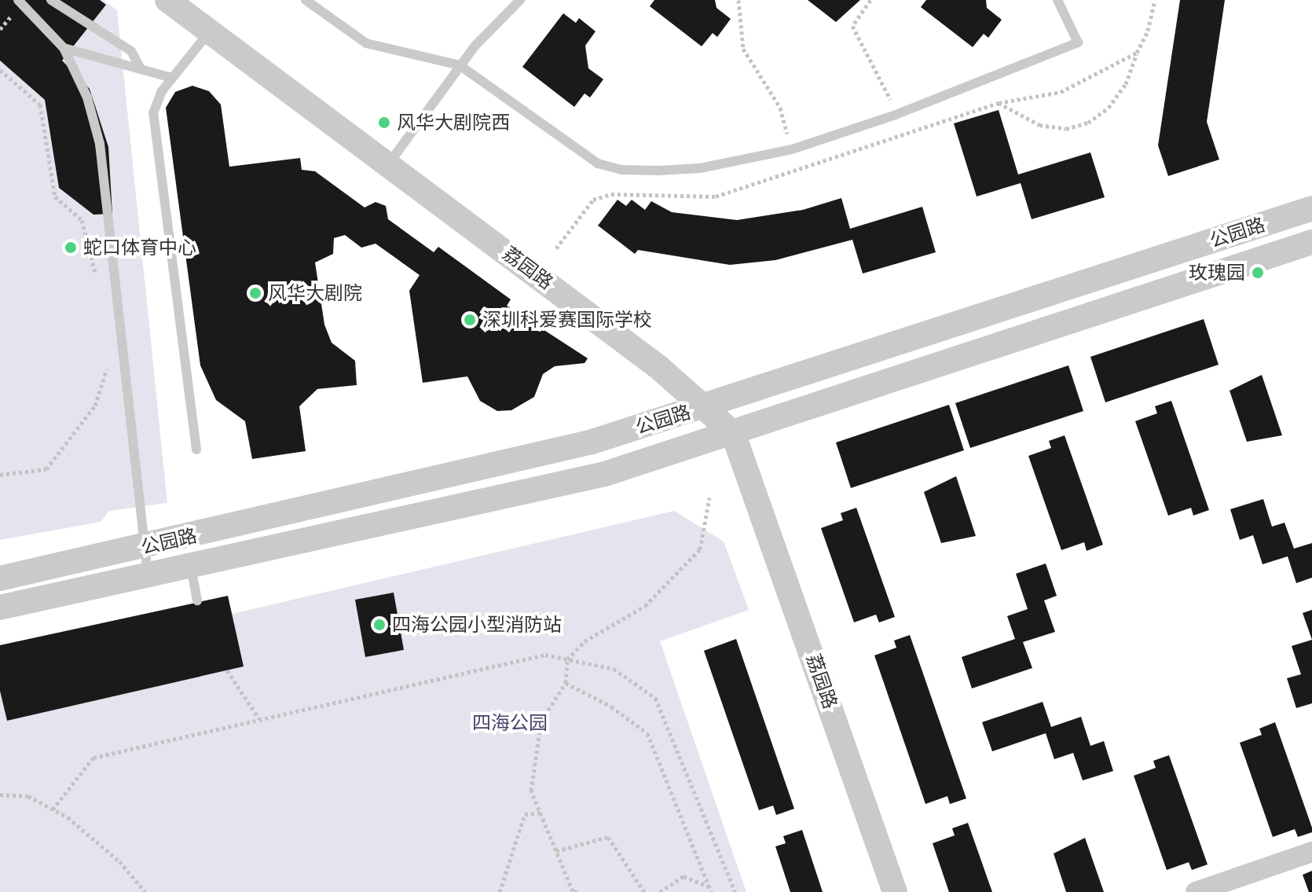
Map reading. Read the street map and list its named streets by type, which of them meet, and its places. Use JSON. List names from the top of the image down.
{
  "streets": {
    "street": ["公园路", "荔园路"]
  },
  "crossings": [
    ["公园路", "荔园路"]
  ],
  "parks": ["四海公园"],
  "places": [
    "风华大剧院西",
    "蛇口体育中心",
    "玫瑰园",
    "风华大剧院",
    "深圳科爱赛国际学校",
    "四海公园小型消防站"
  ]
}
